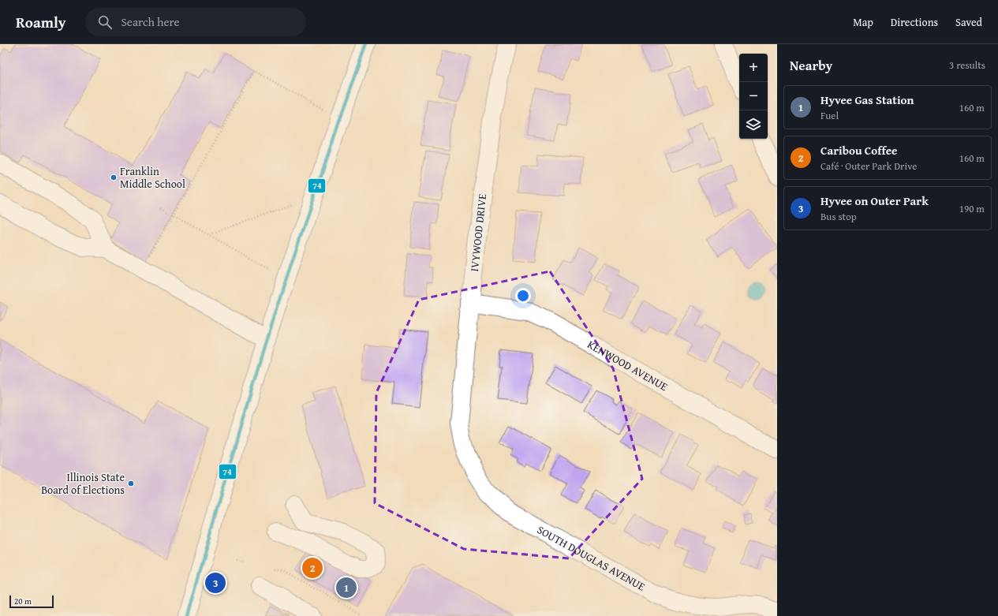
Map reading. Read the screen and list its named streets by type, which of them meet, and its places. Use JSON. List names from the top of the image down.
{
  "streets": {
    "street": ["IVYWOOD DRIVE", "KENWOOD AVENUE", "SOUTH DOUGLAS AVENUE"]
  },
  "crossings": [
    ["IVYWOOD DRIVE", "KENWOOD AVENUE"],
    ["IVYWOOD DRIVE", "SOUTH DOUGLAS AVENUE"]
  ],
  "places": ["Franklin Middle School", "Illinois State Board of Elections"],
  "lines": ["transit line 74"],
  "scale_bar": "20 m",
  "page": {
    "header": "Roamly",
    "search": "Search here",
    "nav": ["Map", "Directions", "Saved"],
    "heading": ["Nearby", "3 results"],
    "map_buttons": ["+", "−"],
    "list": [
      {
        "mark": "1",
        "name": "Hyvee Gas Station",
        "note": "Fuel",
        "value": "160 m"
      },
      {
        "mark": "2",
        "name": "Caribou Coffee",
        "note": "Café · Outer Park Drive",
        "value": "160 m"
      },
      {
        "mark": "3",
        "name": "Hyvee on Outer Park",
        "note": "Bus stop",
        "value": "190 m"
      }
    ],
    "pins": ["2", "3", "1"],
    "scale": "20 m"
  }
}
